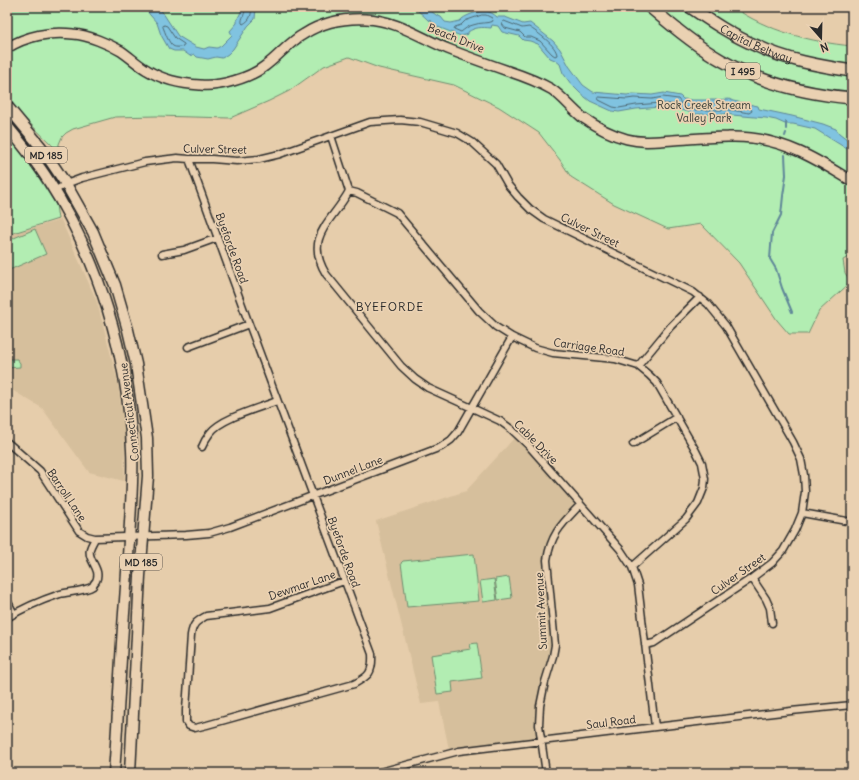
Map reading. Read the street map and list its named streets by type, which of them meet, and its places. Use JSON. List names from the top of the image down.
{
  "streets": {
    "highway": ["Capital Beltway", "I 495"],
    "main road": ["MD 185", "Connecticut Avenue"],
    "street": [
      "Beach Drive",
      "Culver Street",
      "Byeforde Road",
      "Carriage Road",
      "Cable Drive",
      "Dunnel Lane",
      "Barroll Lane",
      "Dewmar Lane",
      "Summit Avenue",
      "Saul Road"
    ]
  },
  "crossings": [
    ["Culver Street", "Byeforde Road"],
    ["Culver Street", "Connecticut Avenue"],
    ["Culver Street", "Cable Drive"],
    ["Byeforde Road", "Dunnel Lane"],
    ["Byeforde Road", "Dewmar Lane"],
    ["Carriage Road", "Cable Drive"],
    ["Carriage Road", "Dunnel Lane"],
    ["Connecticut Avenue", "Dunnel Lane"],
    ["Connecticut Avenue", "Barroll Lane"],
    ["Cable Drive", "Dunnel Lane"],
    ["Cable Drive", "Summit Avenue"],
    ["Cable Drive", "Saul Road"],
    ["Dunnel Lane", "Barroll Lane"],
    ["Summit Avenue", "Saul Road"]
  ],
  "districts": ["BYEFORDE"],
  "parks": ["Rock Creek Stream Valley Park"],
  "north": "bottom"
}
